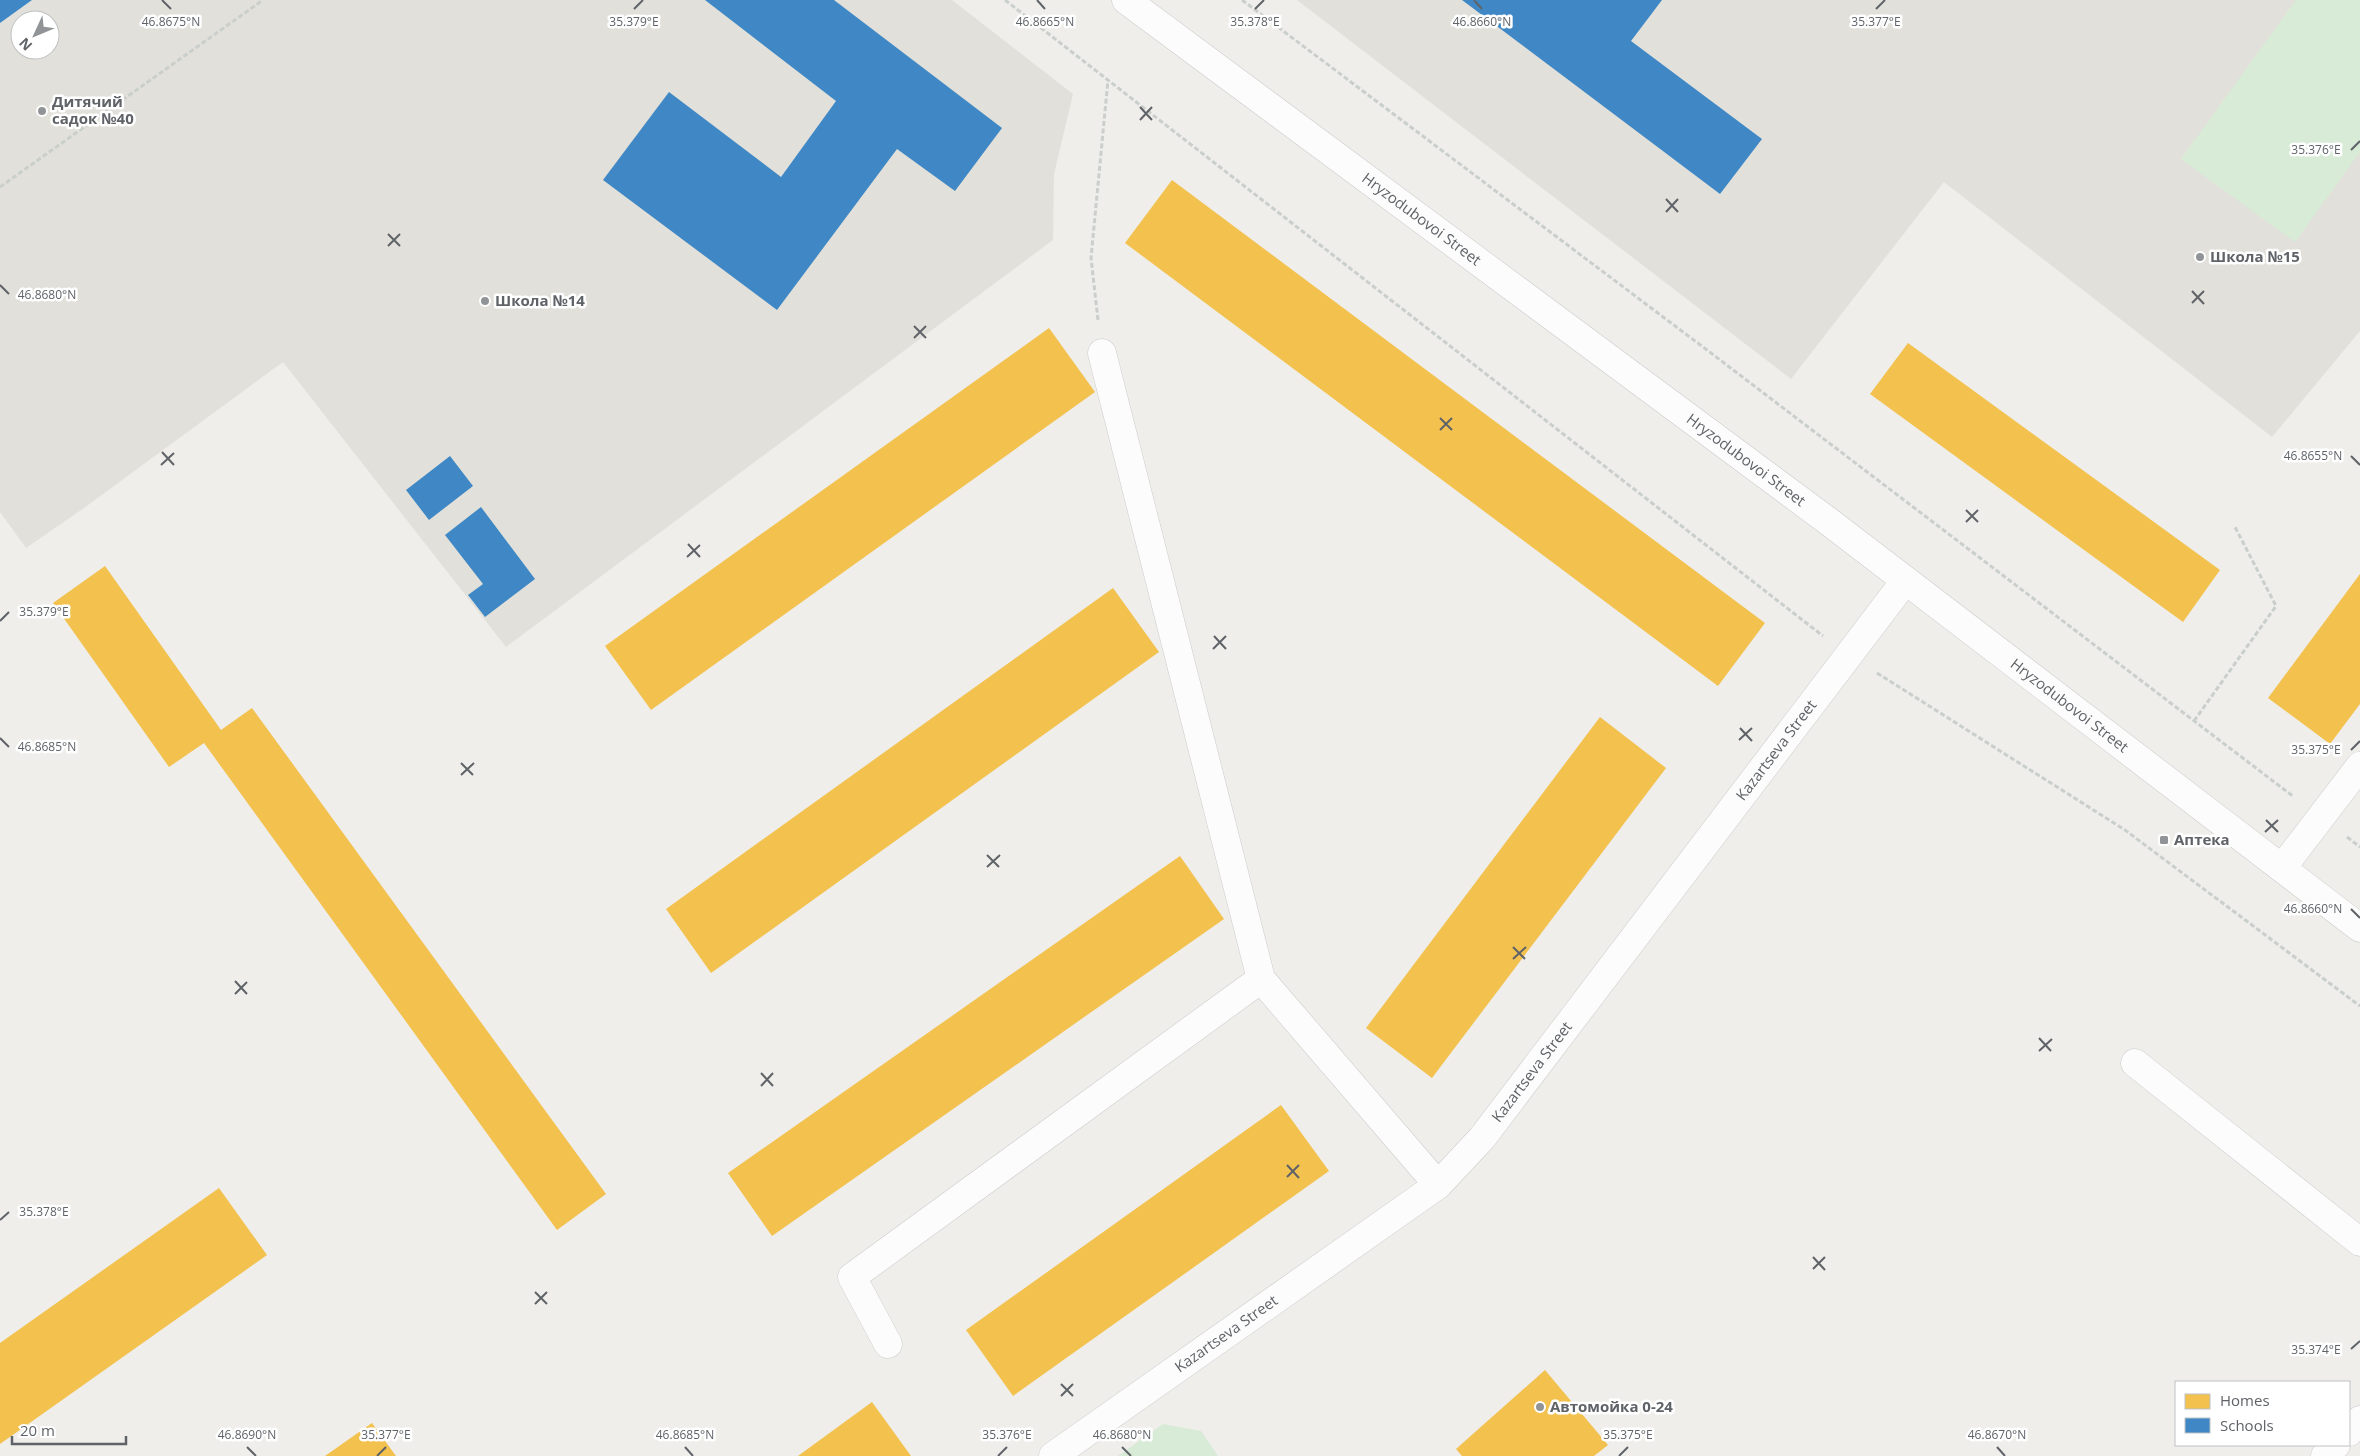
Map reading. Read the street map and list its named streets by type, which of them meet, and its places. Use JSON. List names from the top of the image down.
{
  "streets": {
    "street": ["Hryzodubovoi Street", "Kazartseva Street"]
  },
  "crossings": [
    ["Hryzodubovoi Street", "Kazartseva Street"]
  ],
  "places": {
    "other": [
      "Дитячий садок №40",
      "Школа №15",
      "Школа №14",
      "Автомойка 0-24"
    ],
    "transit": ["Аптека"]
  },
  "legend": ["Homes", "Schools"],
  "scale_bar": "20 m",
  "north": "bottom left",
  "coordinates": [
    "35.379°E",
    "35.378°E",
    "35.377°E",
    "46.8675°N",
    "46.8665°N",
    "46.8660°N",
    "35.376°E",
    "46.8680°N",
    "46.8655°N",
    "46.8685°N",
    "35.375°E",
    "35.374°E",
    "46.8690°N",
    "46.8670°N"
  ]
}
